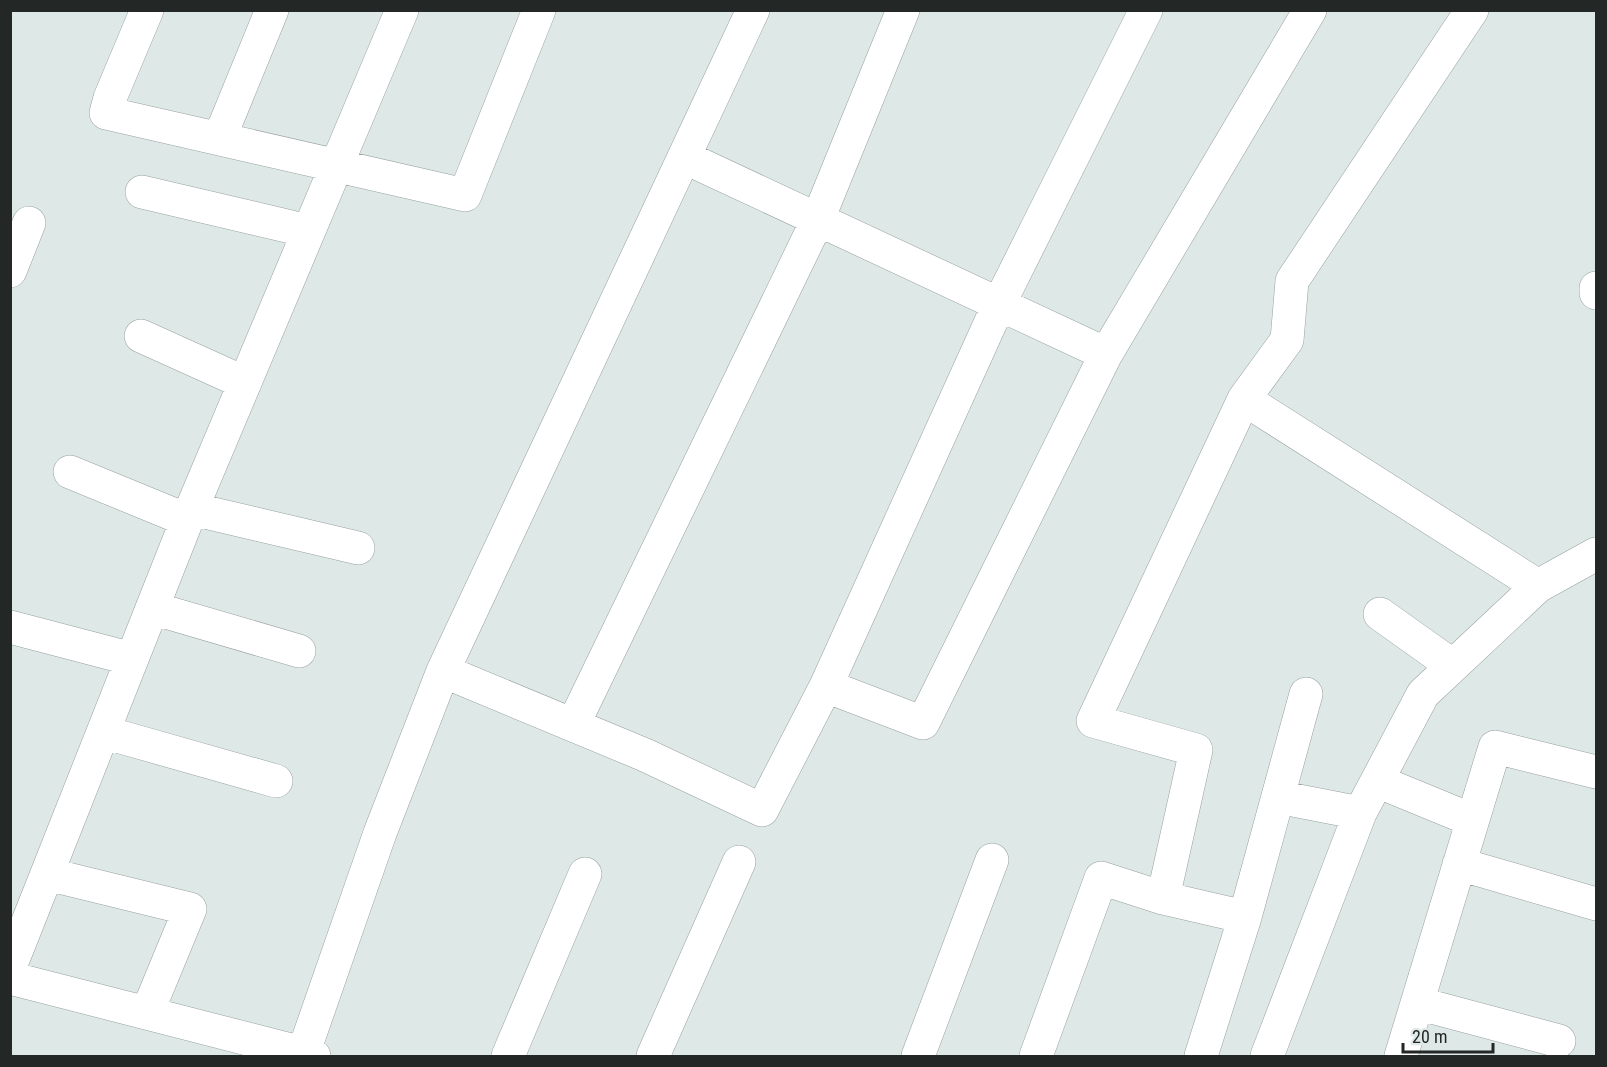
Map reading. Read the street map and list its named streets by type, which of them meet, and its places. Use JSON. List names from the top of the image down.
{
  "scale_bar": "20 m"
}
